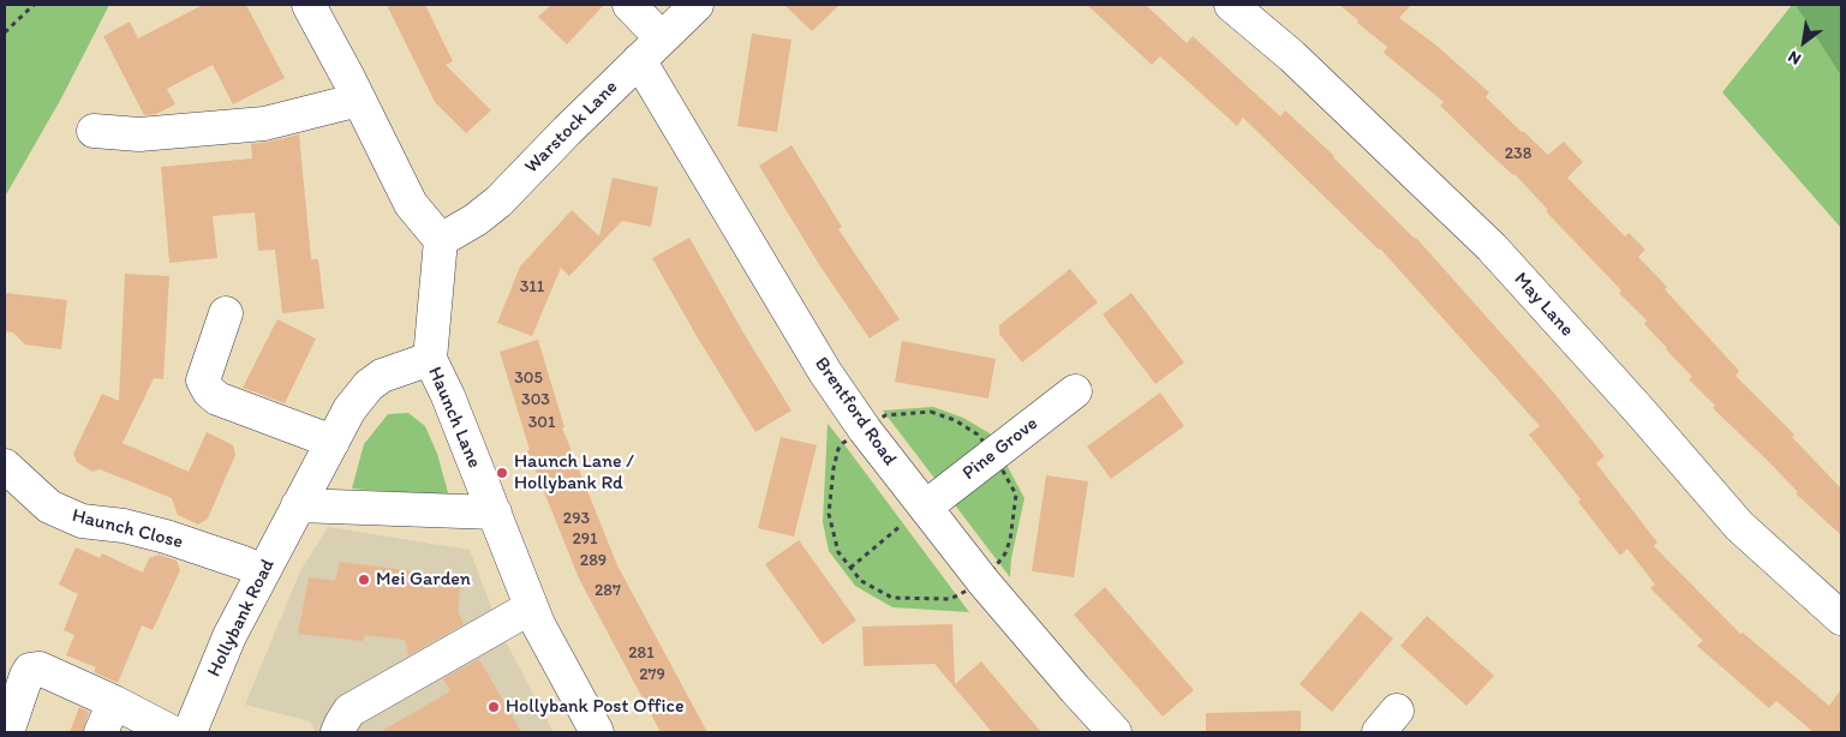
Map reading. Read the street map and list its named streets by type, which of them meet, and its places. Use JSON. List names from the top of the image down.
{
  "streets": {
    "street": [
      "Warstock Lane",
      "May Lane",
      "Brentford Road",
      "Haunch Lane",
      "Pine Grove",
      "Haunch Close",
      "Hollybank Road"
    ]
  },
  "crossings": [
    ["Warstock Lane", "Brentford Road"],
    ["Warstock Lane", "Haunch Lane"],
    ["Brentford Road", "Pine Grove"],
    ["Haunch Lane", "Hollybank Road"],
    ["Haunch Close", "Hollybank Road"]
  ],
  "places": ["Haunch Lane / Hollybank Rd", "Mei Garden", "Hollybank Post Office"],
  "house_numbers": [
    "238",
    "311",
    "305",
    "303",
    "301",
    "293",
    "291",
    "289",
    "287",
    "281",
    "279"
  ],
  "north": "bottom left"
}
